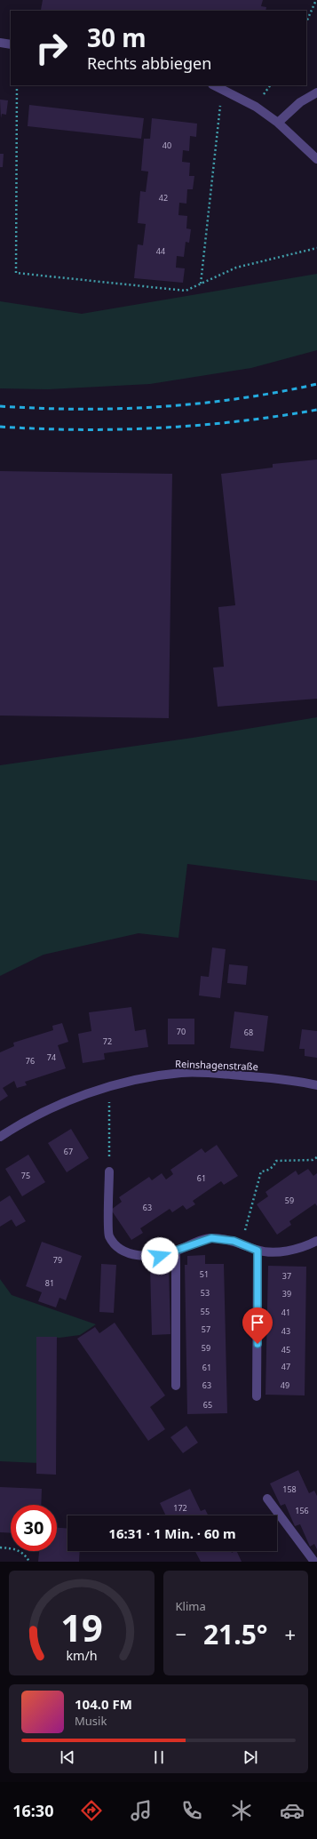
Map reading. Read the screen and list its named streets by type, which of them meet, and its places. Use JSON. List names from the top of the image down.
{
  "streets": {
    "street": ["Reinshagenstraße"]
  },
  "house_numbers": [
    "40",
    "42",
    "44",
    "70",
    "68",
    "72",
    "74",
    "76",
    "67",
    "75",
    "61",
    "59",
    "63",
    "79",
    "51",
    "37",
    "81",
    "53",
    "39",
    "55",
    "41",
    "57",
    "43",
    "59",
    "45",
    "47",
    "61",
    "63",
    "49",
    "65",
    "158",
    "172",
    "156"
  ],
  "page": {
    "turn": ["30 m", "Rechts abbiegen"],
    "limit": "30",
    "trip": "16:31 · 1 Min. · 60 m",
    "tile": "Klima",
    "heat": ["−", "21.5°", "+"],
    "song": ["104.0 FM", "Musik"],
    "tabs": "16:30",
    "gauge": ["19", "km/h"]
  }
}
